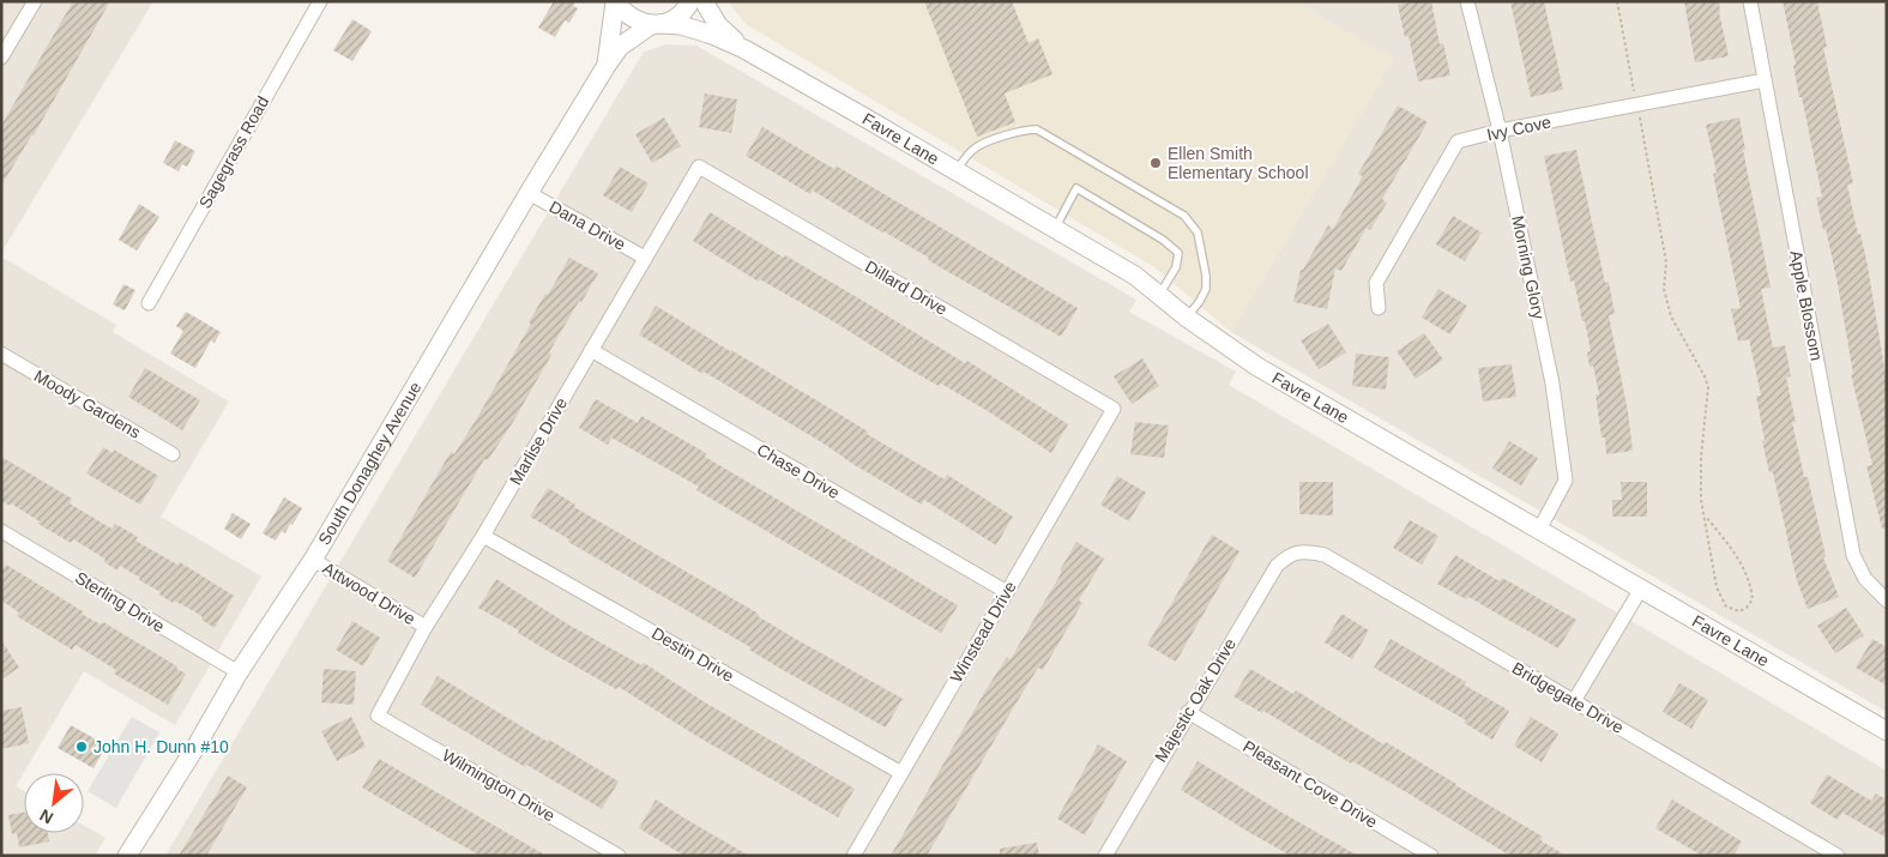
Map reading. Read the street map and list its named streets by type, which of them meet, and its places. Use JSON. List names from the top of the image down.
{
  "streets": {
    "street": [
      "Ivy Cove",
      "Favre Lane",
      "Sagegrass Road",
      "Dana Drive",
      "Morning Glory",
      "Dillard Drive",
      "Apple Blossom",
      "Moody Gardens",
      "Marlise Drive",
      "South Donaghey Avenue",
      "Chase Drive",
      "Attwood Drive",
      "Sterling Drive",
      "Winstead Drive",
      "Destin Drive",
      "Bridgegate Drive",
      "Majestic Oak Drive",
      "Pleasant Cove Drive",
      "Wilmington Drive"
    ]
  },
  "crossings": [
    ["Ivy Cove", "Morning Glory"],
    ["Ivy Cove", "Apple Blossom"],
    ["Favre Lane", "Morning Glory"],
    ["Favre Lane", "South Donaghey Avenue"],
    ["Dana Drive", "Marlise Drive"],
    ["Dana Drive", "South Donaghey Avenue"],
    ["Dillard Drive", "Marlise Drive"],
    ["Dillard Drive", "Winstead Drive"],
    ["Marlise Drive", "Chase Drive"],
    ["Marlise Drive", "Attwood Drive"],
    ["Marlise Drive", "Destin Drive"],
    ["Marlise Drive", "Wilmington Drive"],
    ["South Donaghey Avenue", "Attwood Drive"],
    ["South Donaghey Avenue", "Sterling Drive"],
    ["Chase Drive", "Winstead Drive"],
    ["Winstead Drive", "Destin Drive"],
    ["Bridgegate Drive", "Majestic Oak Drive"],
    ["Majestic Oak Drive", "Pleasant Cove Drive"]
  ],
  "places": ["Ellen Smith Elementary School", "John H. Dunn #10"],
  "north": "bottom left"
}
